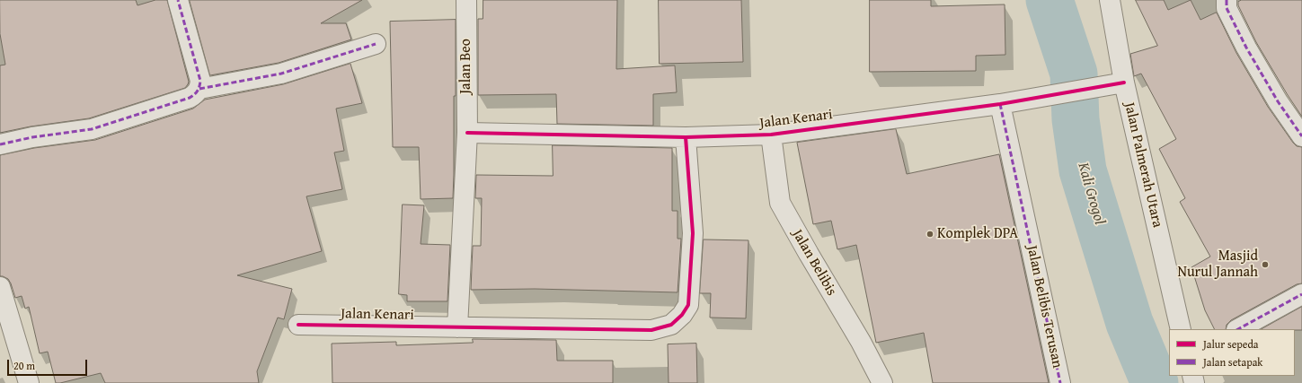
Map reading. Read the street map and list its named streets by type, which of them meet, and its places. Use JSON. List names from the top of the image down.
{
  "streets": {
    "street": [
      "Jalan Beo",
      "Jalan Kenari",
      "Jalan Palmerah Utara",
      "Jalan Belibis",
      "Jalan Belibis Terusan"
    ]
  },
  "crossings": [
    ["Jalan Beo", "Jalan Kenari"],
    ["Jalan Kenari", "Jalan Palmerah Utara"],
    ["Jalan Kenari", "Jalan Belibis"],
    ["Jalan Kenari", "Jalan Belibis Terusan"]
  ],
  "water": ["Kali Grogol"],
  "places": ["Komplek DPA", "Masjid Nurul Jannah"],
  "legend": ["Jalur sepeda", "Jalan setapak"],
  "scale_bar": "20 m"
}
